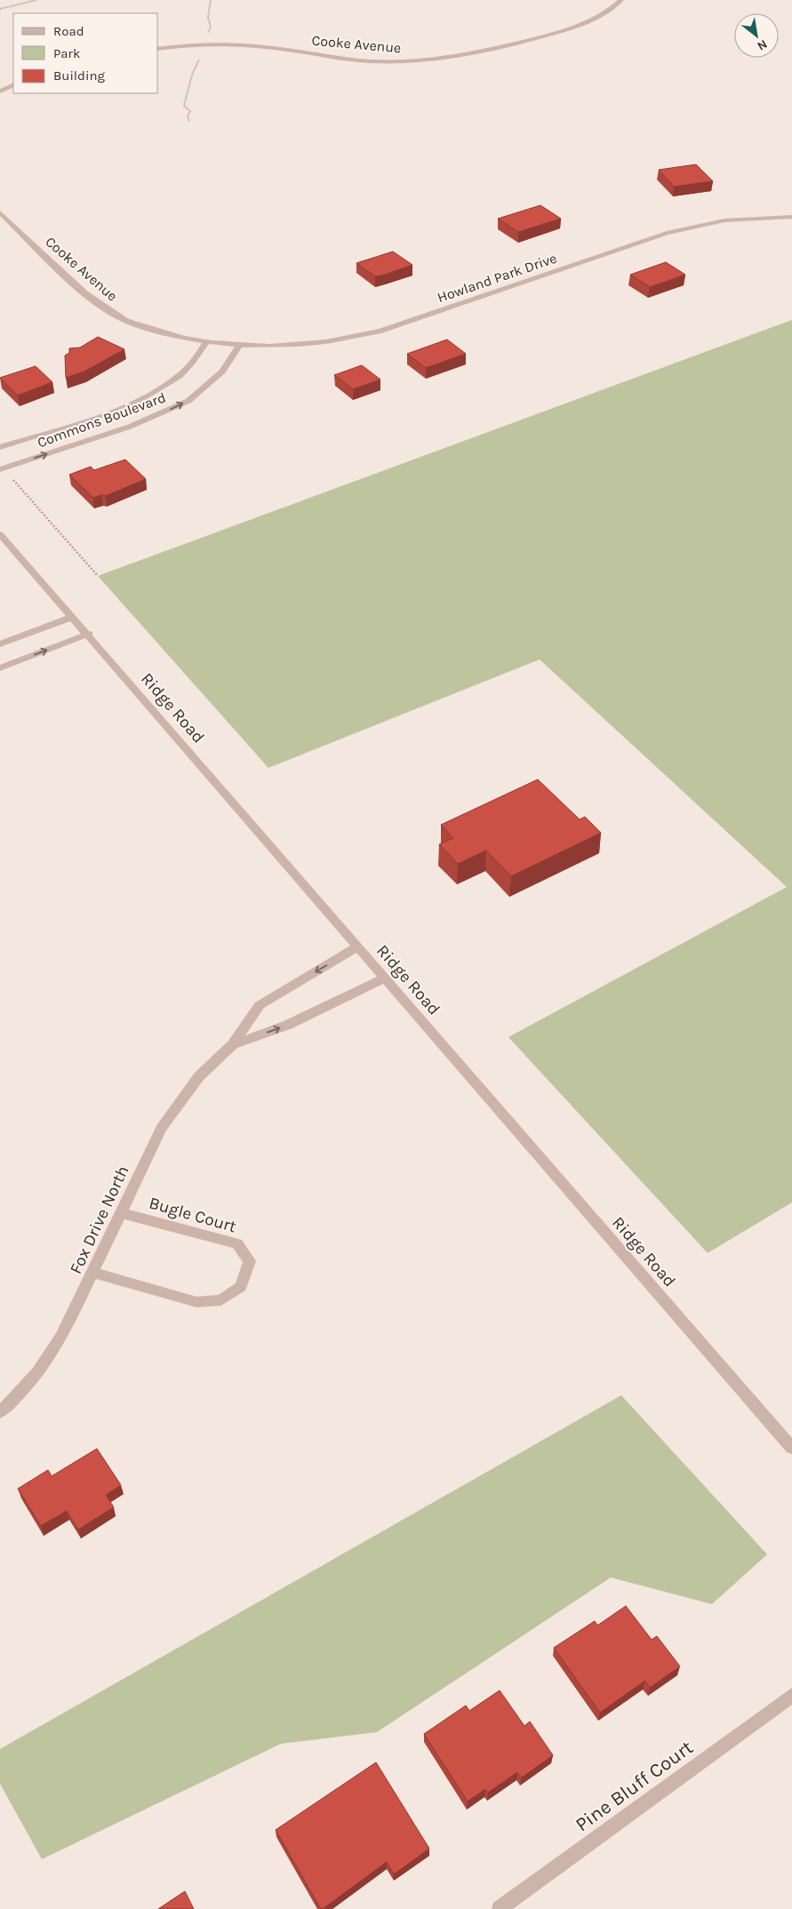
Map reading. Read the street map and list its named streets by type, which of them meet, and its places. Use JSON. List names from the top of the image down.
{
  "streets": {
    "street": [
      "Cooke Avenue",
      "Howland Park Drive",
      "Commons Boulevard",
      "Ridge Road",
      "Bugle Court",
      "Fox Drive North",
      "Pine Bluff Court"
    ]
  },
  "crossings": [
    ["Cooke Avenue", "Howland Park Drive"],
    ["Cooke Avenue", "Commons Boulevard"],
    ["Howland Park Drive", "Commons Boulevard"],
    ["Ridge Road", "Fox Drive North"],
    ["Bugle Court", "Fox Drive North"]
  ],
  "legend": ["Road", "Park", "Building"],
  "north": "bottom right"
}
